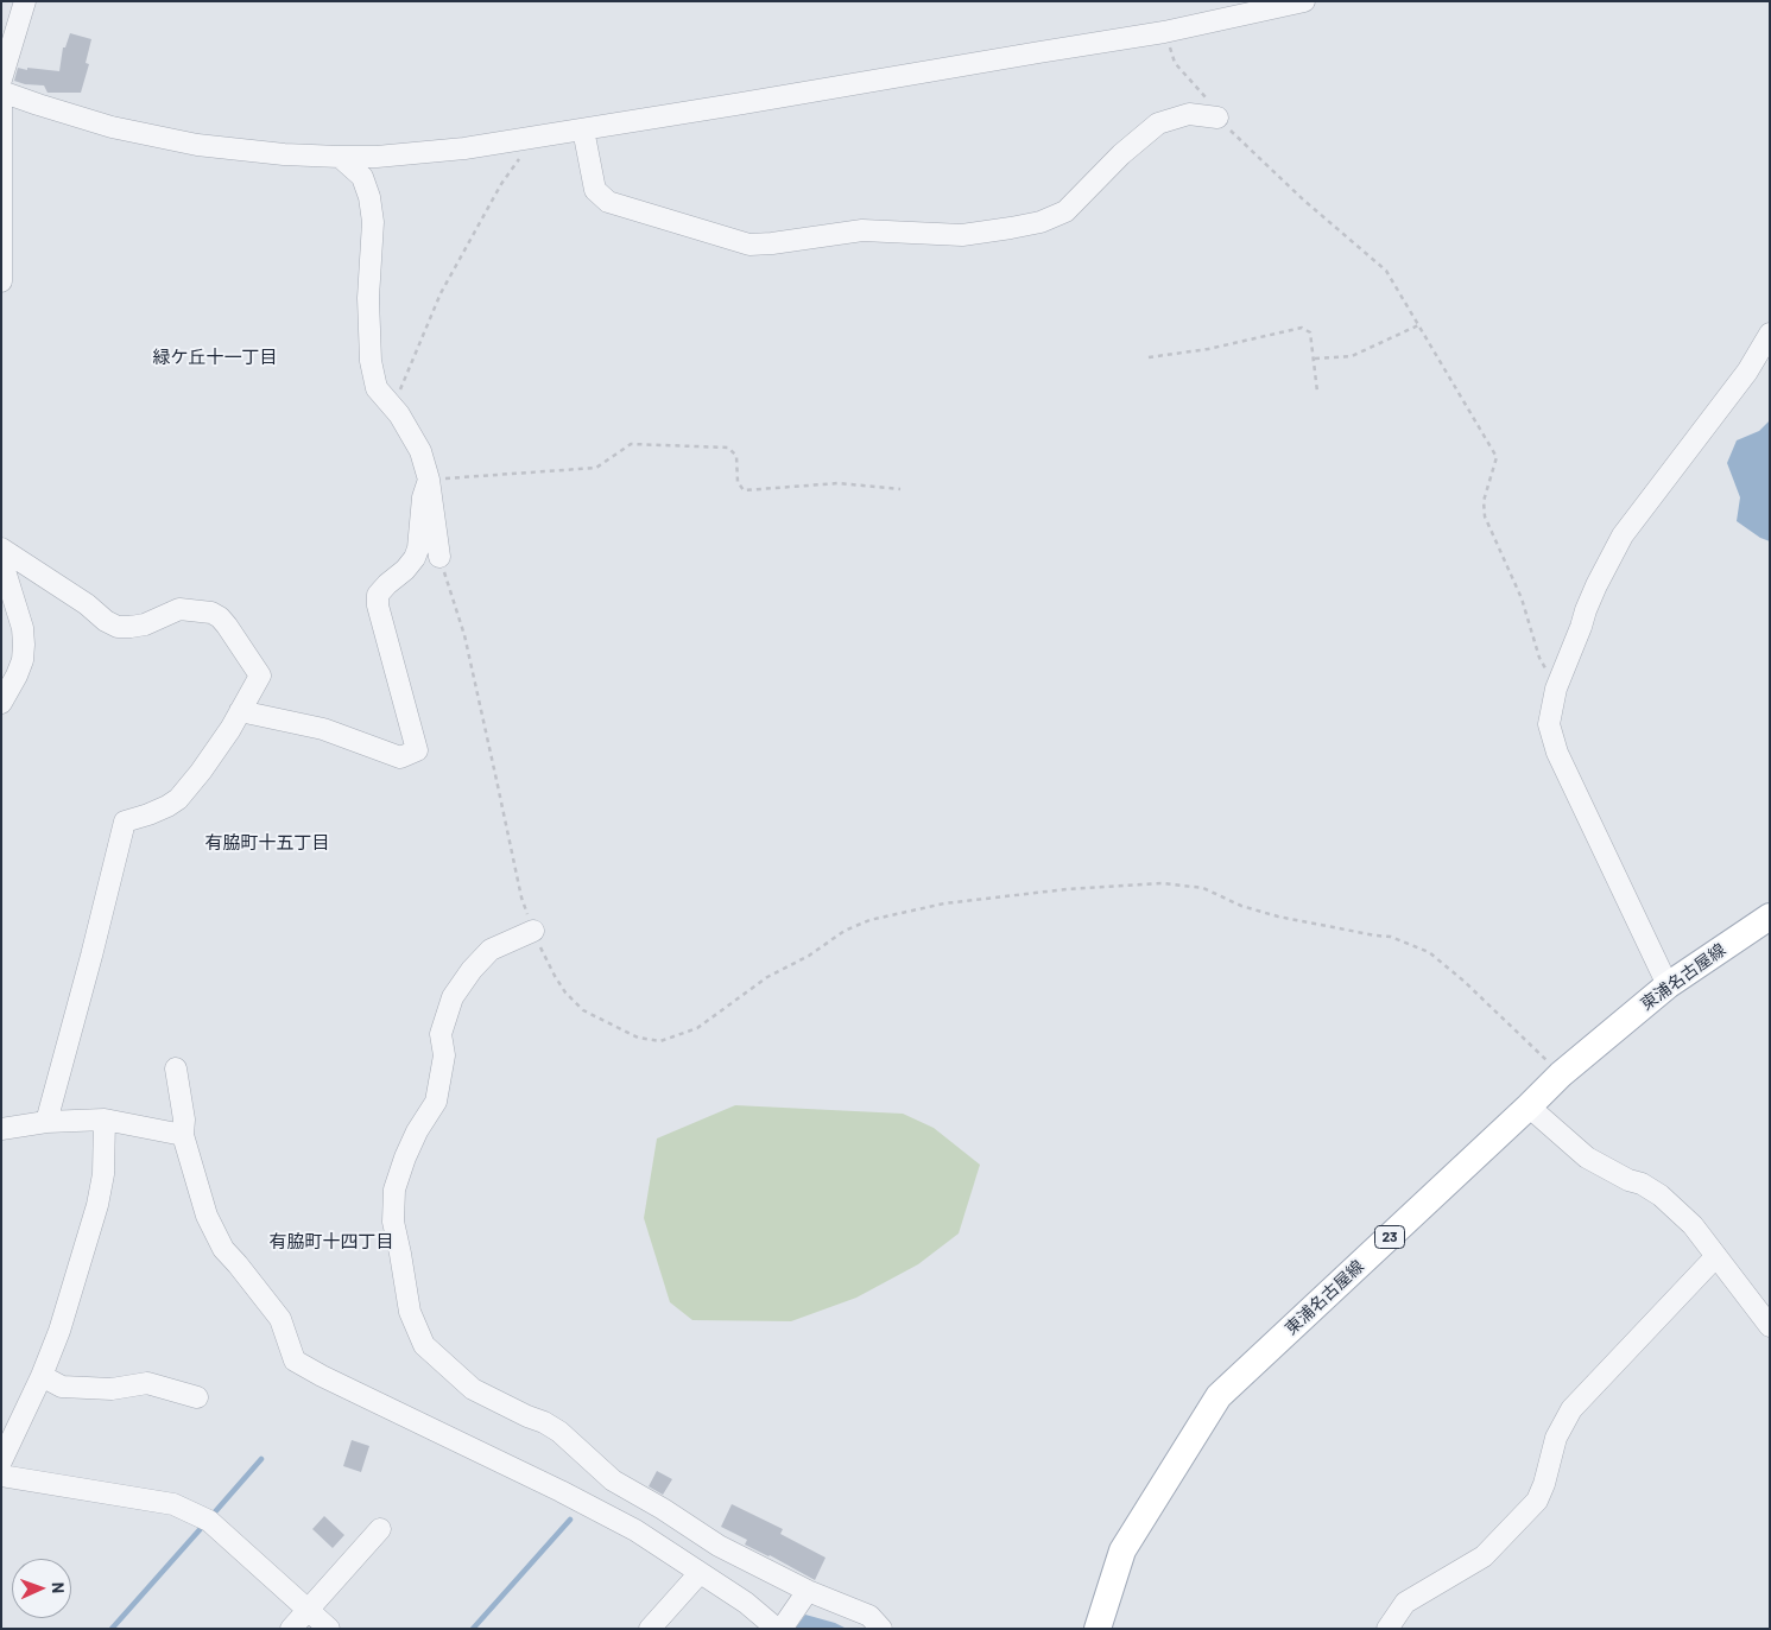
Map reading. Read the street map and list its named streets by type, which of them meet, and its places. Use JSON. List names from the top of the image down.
{
  "streets": {
    "main road": ["東浦名古屋線", "23"]
  },
  "districts": ["緑ケ丘十一丁目", "有脇町十五丁目", "有脇町十四丁目"],
  "north": "right"
}
